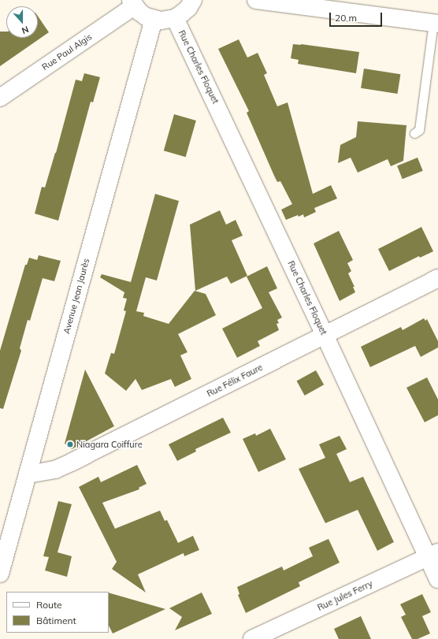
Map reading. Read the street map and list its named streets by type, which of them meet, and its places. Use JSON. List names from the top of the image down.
{
  "streets": {
    "street": [
      "Rue Paul Algis",
      "Rue Charles Floquet",
      "Avenue Jean Jaurès",
      "Rue Félix Faure",
      "Rue Jules Ferry"
    ]
  },
  "crossings": [
    ["Rue Charles Floquet", "Rue Félix Faure"],
    ["Rue Charles Floquet", "Rue Jules Ferry"],
    ["Avenue Jean Jaurès", "Rue Félix Faure"]
  ],
  "places": ["Niagara Coiffure"],
  "legend": ["Route", "Bâtiment"],
  "scale_bar": "20 m",
  "north": "bottom"
}
